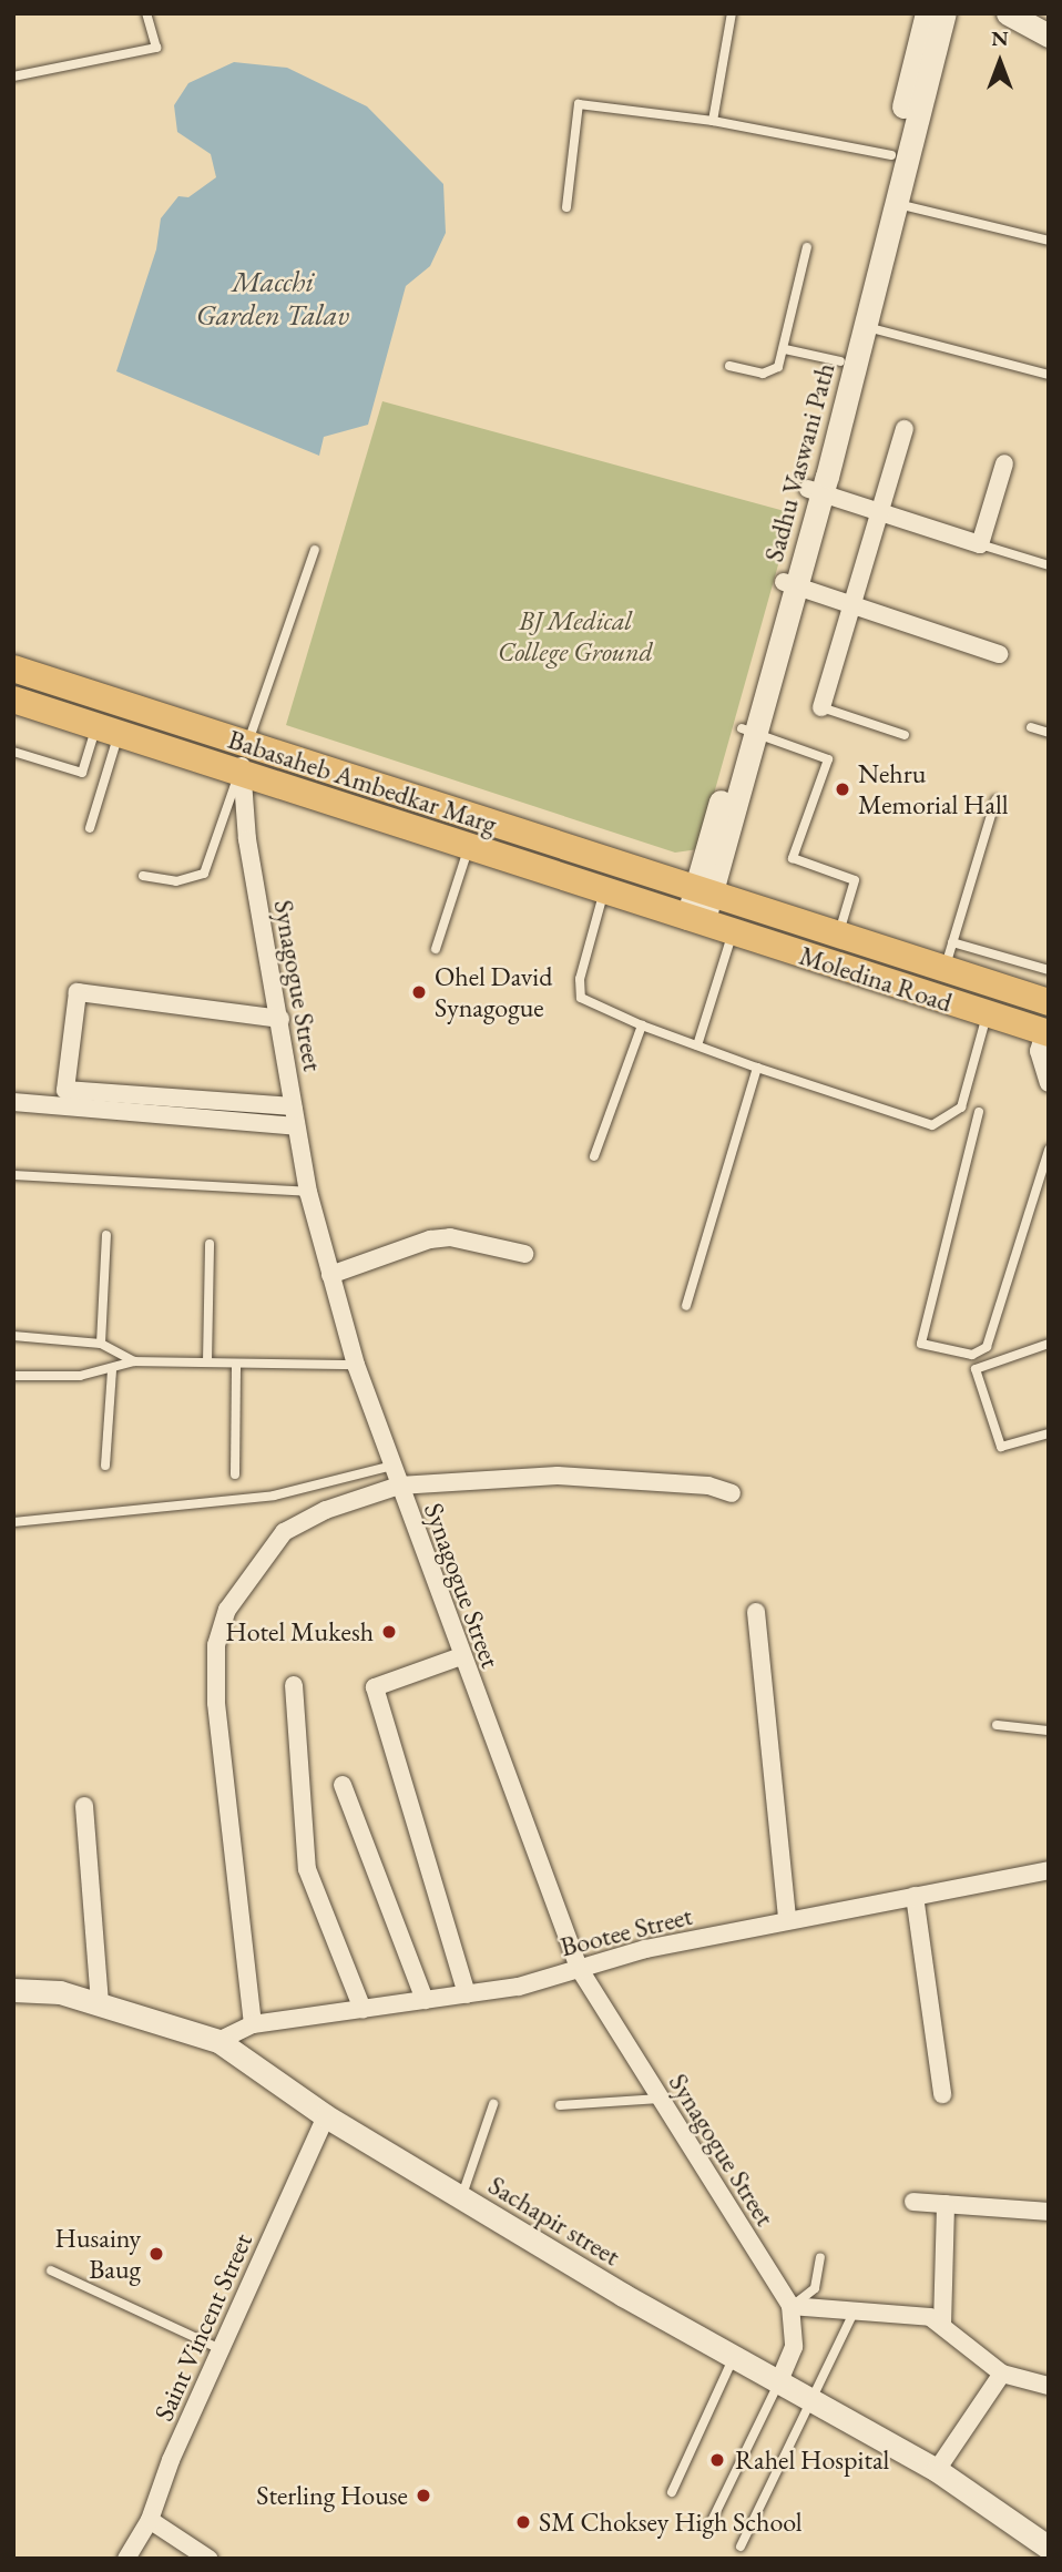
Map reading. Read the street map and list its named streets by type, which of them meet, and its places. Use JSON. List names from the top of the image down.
{
  "streets": {
    "main road": [
      "Sadhu Vaswani Path",
      "Babasaheb Ambedkar Marg",
      "Moledina Road",
      "Sachapir street"
    ],
    "street": ["Synagogue Street", "Bootee Street", "Saint Vincent Street"]
  },
  "crossings": [
    ["Sadhu Vaswani Path", "Babasaheb Ambedkar Marg"],
    ["Sadhu Vaswani Path", "Moledina Road"],
    ["Babasaheb Ambedkar Marg", "Moledina Road"],
    ["Babasaheb Ambedkar Marg", "Synagogue Street"],
    ["Synagogue Street", "Bootee Street"],
    ["Synagogue Street", "Sachapir street"],
    ["Bootee Street", "Sachapir street"],
    ["Sachapir street", "Saint Vincent Street"]
  ],
  "water": ["Macchi Garden Talav"],
  "parks": ["BJ Medical College Ground"],
  "places": [
    "Nehru Memorial Hall",
    "Ohel David Synagogue",
    "Hotel Mukesh",
    "Husainy Baug",
    "Rahel Hospital",
    "Sterling House",
    "SM Choksey High School"
  ],
  "north": "top"
}
